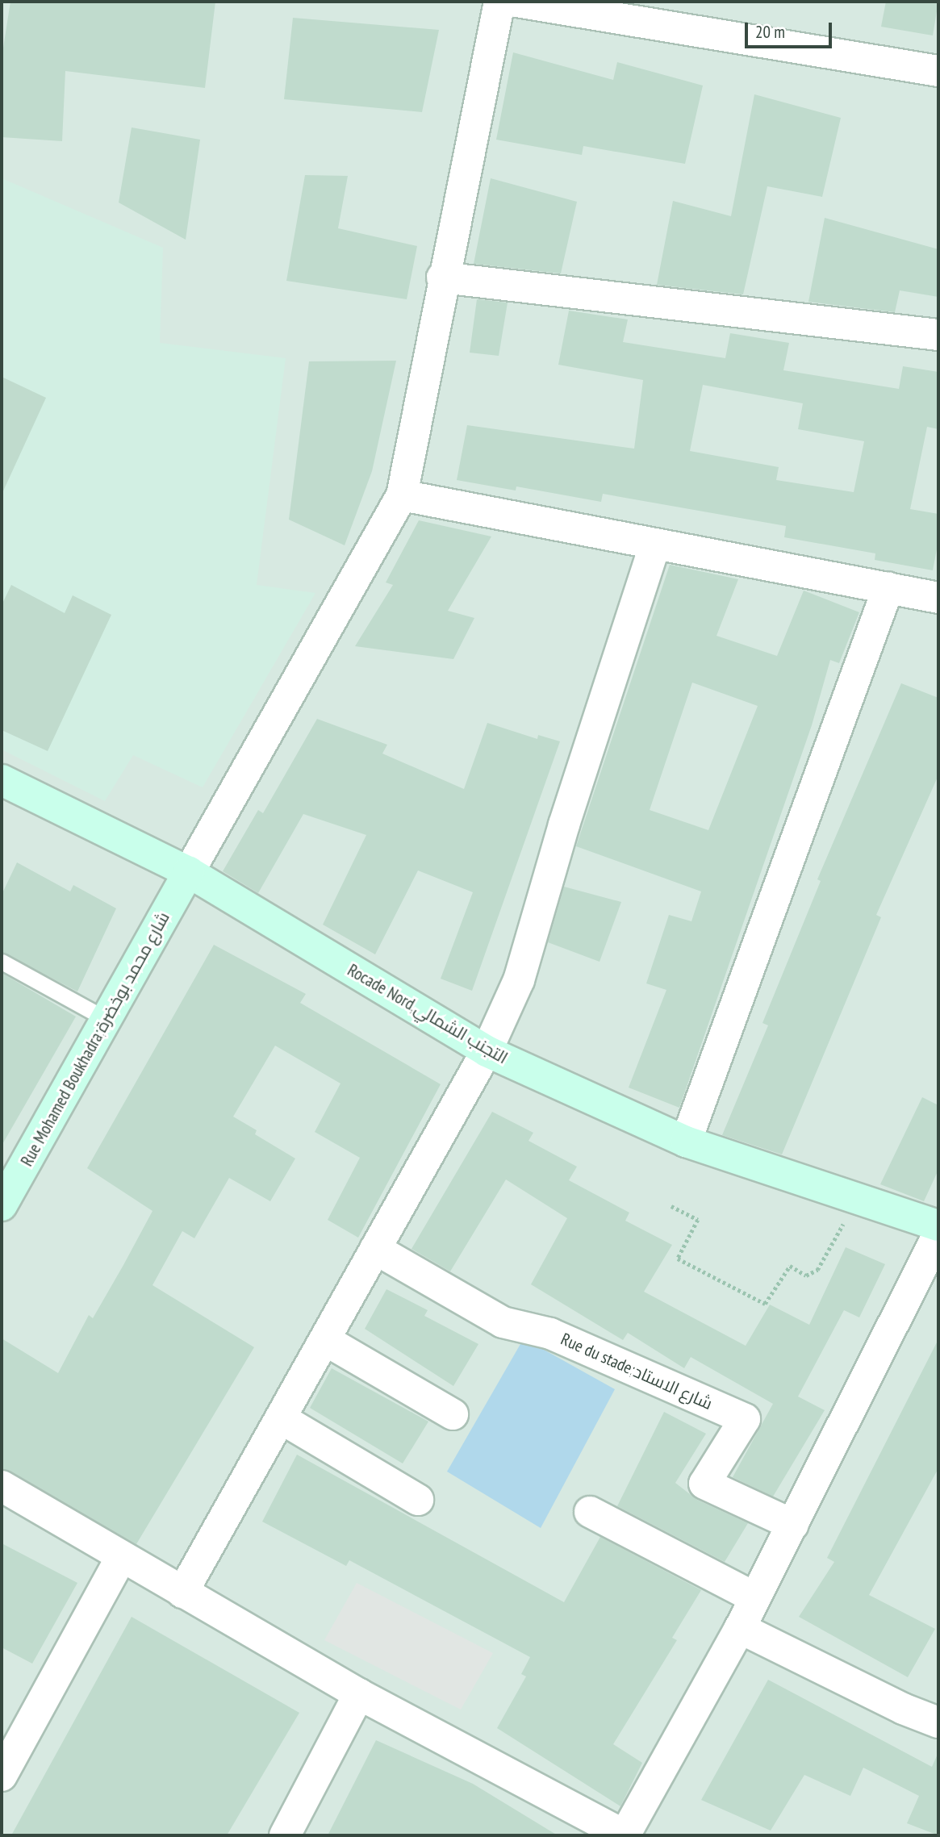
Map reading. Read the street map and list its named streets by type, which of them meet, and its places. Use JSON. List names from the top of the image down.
{
  "streets": {
    "main road": ["Rocade Nord,التجنب الشمالي", "Rue Mohamed Boukhadra;شارع محمد بوخضرة"],
    "street": ["Rue du stade;شارع الاستاد"]
  },
  "crossings": [
    ["Rocade Nord,التجنب الشمالي", "Rue Mohamed Boukhadra;شارع محمد بوخضرة"]
  ],
  "scale_bar": "20 m"
}
